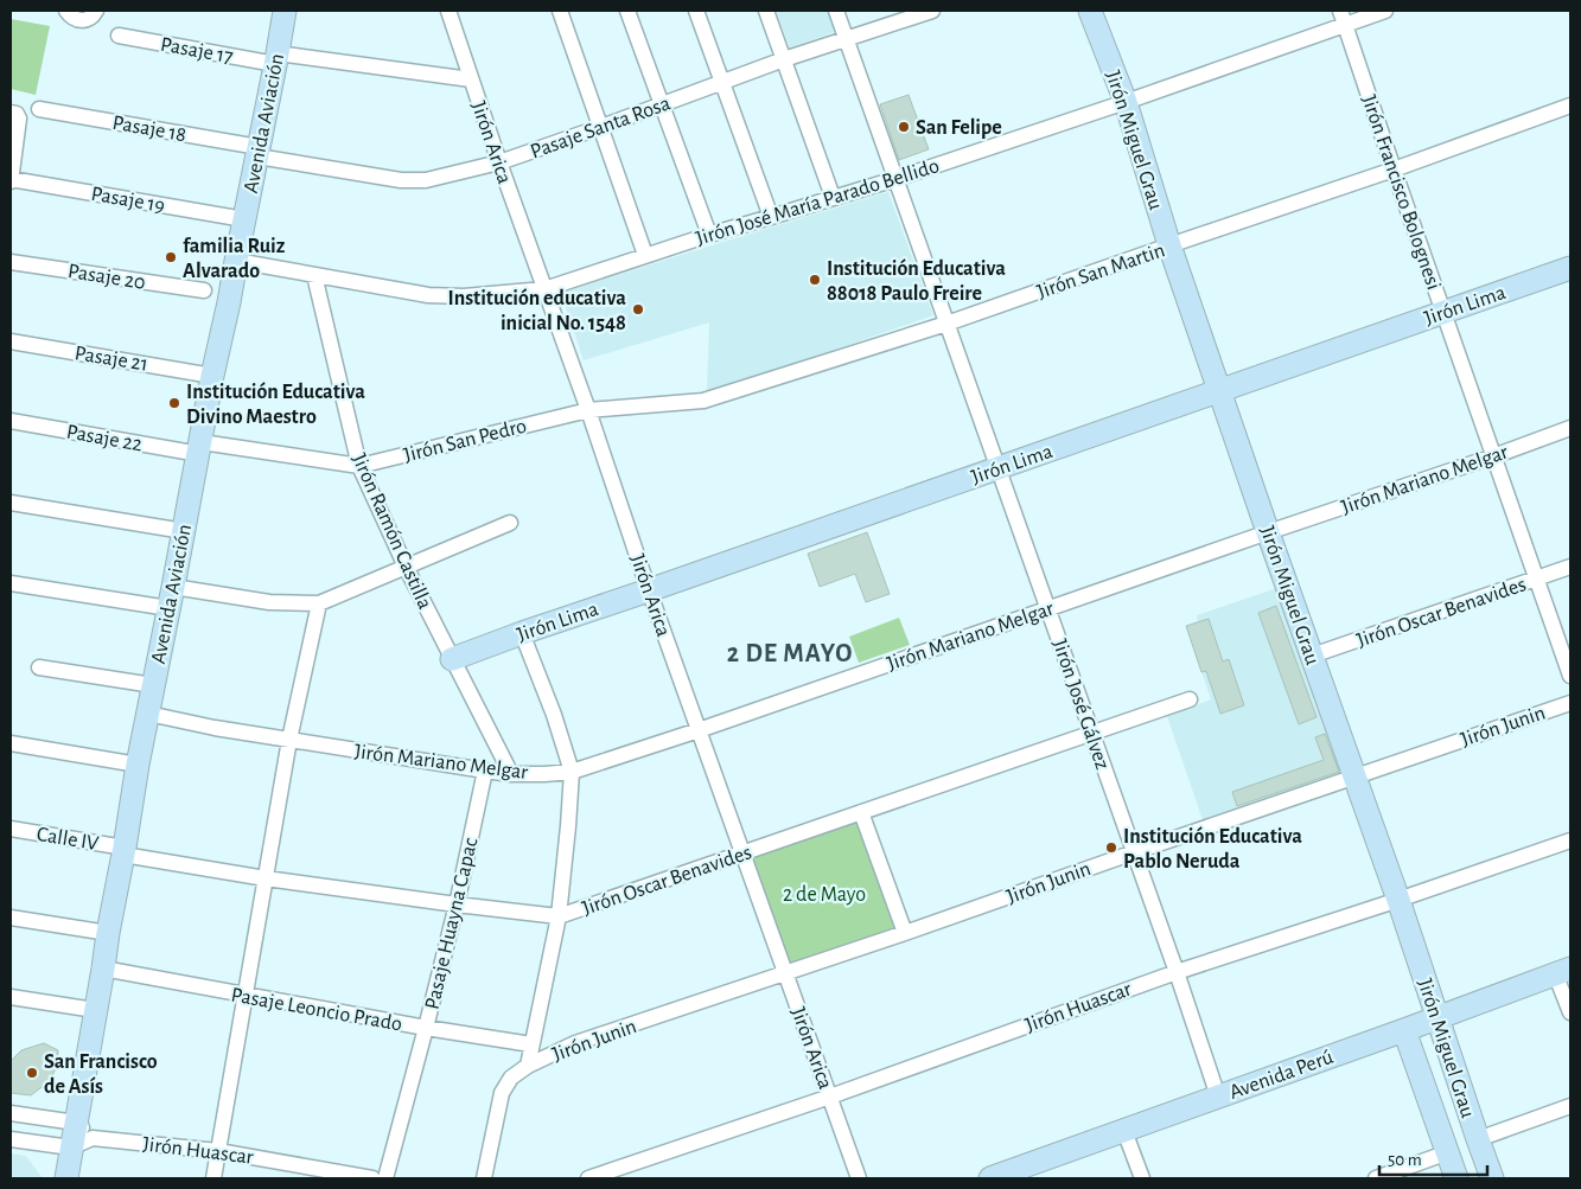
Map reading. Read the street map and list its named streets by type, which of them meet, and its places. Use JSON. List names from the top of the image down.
{
  "streets": {
    "street": [
      "Pasaje 17",
      "Avenida Aviación",
      "Pasaje Santa Rosa",
      "Pasaje 18",
      "Jirón Miguel Grau",
      "Jirón Arica",
      "Jirón Francisco Bolognesi",
      "Pasaje 19",
      "Jirón José María Parado Bellido",
      "Jirón San Martin",
      "Pasaje 20",
      "Jirón Lima",
      "Pasaje 21",
      "Pasaje 22",
      "Jirón San Pedro",
      "Jirón Mariano Melgar",
      "Jirón Ramón Castilla",
      "Jirón Oscar Benavides",
      "Jirón José Gálvez",
      "Jirón Junin",
      "Calle IV",
      "Pasaje Huayna Capac",
      "Jirón Huascar",
      "Pasaje Leoncio Prado",
      "Avenida Perú"
    ]
  },
  "crossings": [
    ["Pasaje 17", "Avenida Aviación"],
    ["Pasaje 17", "Jirón Arica"],
    ["Avenida Aviación", "Pasaje Santa Rosa"],
    ["Avenida Aviación", "Pasaje 18"],
    ["Avenida Aviación", "Pasaje 19"],
    ["Avenida Aviación", "Jirón José María Parado Bellido"],
    ["Avenida Aviación", "Pasaje 21"],
    ["Avenida Aviación", "Pasaje 22"],
    ["Avenida Aviación", "Jirón San Pedro"],
    ["Avenida Aviación", "Jirón Mariano Melgar"],
    ["Avenida Aviación", "Jirón Oscar Benavides"],
    ["Avenida Aviación", "Calle IV"],
    ["Avenida Aviación", "Jirón Huascar"],
    ["Avenida Aviación", "Pasaje Leoncio Prado"],
    ["Pasaje Santa Rosa", "Pasaje 18"],
    ["Pasaje Santa Rosa", "Jirón Arica"],
    ["Pasaje Santa Rosa", "Jirón José Gálvez"],
    ["Jirón Miguel Grau", "Jirón José María Parado Bellido"],
    ["Jirón Miguel Grau", "Jirón San Martin"],
    ["Jirón Miguel Grau", "Jirón Lima"],
    ["Jirón Miguel Grau", "Jirón Mariano Melgar"],
    ["Jirón Miguel Grau", "Jirón Oscar Benavides"],
    ["Jirón Miguel Grau", "Jirón Junin"],
    ["Jirón Miguel Grau", "Jirón Huascar"],
    ["Jirón Miguel Grau", "Avenida Perú"],
    ["Jirón Arica", "Jirón José María Parado Bellido"],
    ["Jirón Arica", "Jirón San Martin"],
    ["Jirón Arica", "Jirón Lima"],
    ["Jirón Arica", "Jirón San Pedro"],
    ["Jirón Arica", "Jirón Mariano Melgar"],
    ["Jirón Arica", "Jirón Oscar Benavides"],
    ["Jirón Arica", "Jirón Junin"],
    ["Jirón Arica", "Jirón Huascar"],
    ["Jirón Francisco Bolognesi", "Jirón José María Parado Bellido"],
    ["Jirón Francisco Bolognesi", "Jirón San Martin"],
    ["Jirón Francisco Bolognesi", "Jirón Lima"],
    ["Jirón Francisco Bolognesi", "Jirón Mariano Melgar"],
    ["Jirón Francisco Bolognesi", "Jirón Oscar Benavides"],
    ["Jirón José María Parado Bellido", "Jirón Ramón Castilla"],
    ["Jirón José María Parado Bellido", "Jirón José Gálvez"],
    ["Jirón San Martin", "Jirón San Pedro"],
    ["Jirón San Martin", "Jirón José Gálvez"],
    ["Jirón Lima", "Jirón Ramón Castilla"],
    ["Jirón Lima", "Jirón José Gálvez"],
    ["Pasaje 22", "Jirón San Pedro"],
    ["Jirón San Pedro", "Jirón Ramón Castilla"],
    ["Jirón Mariano Melgar", "Jirón Ramón Castilla"],
    ["Jirón Mariano Melgar", "Jirón José Gálvez"],
    ["Jirón Mariano Melgar", "Pasaje Huayna Capac"],
    ["Jirón Oscar Benavides", "Jirón José Gálvez"],
    ["Jirón Oscar Benavides", "Calle IV"],
    ["Jirón Oscar Benavides", "Pasaje Huayna Capac"],
    ["Jirón José Gálvez", "Jirón Junin"],
    ["Jirón José Gálvez", "Jirón Huascar"],
    ["Jirón José Gálvez", "Avenida Perú"],
    ["Pasaje Huayna Capac", "Pasaje Leoncio Prado"]
  ],
  "districts": ["2 DE MAYO"],
  "parks": ["2 de Mayo"],
  "places": [
    "San Felipe",
    "familia Ruiz Alvarado",
    "Institución Educativa 88018 Paulo Freire",
    "Institución educativa inicial No. 1548",
    "Institución Educativa Divino Maestro",
    "Institución Educativa Pablo Neruda",
    "San Francisco de Asís"
  ],
  "scale_bar": "50 m"
}
